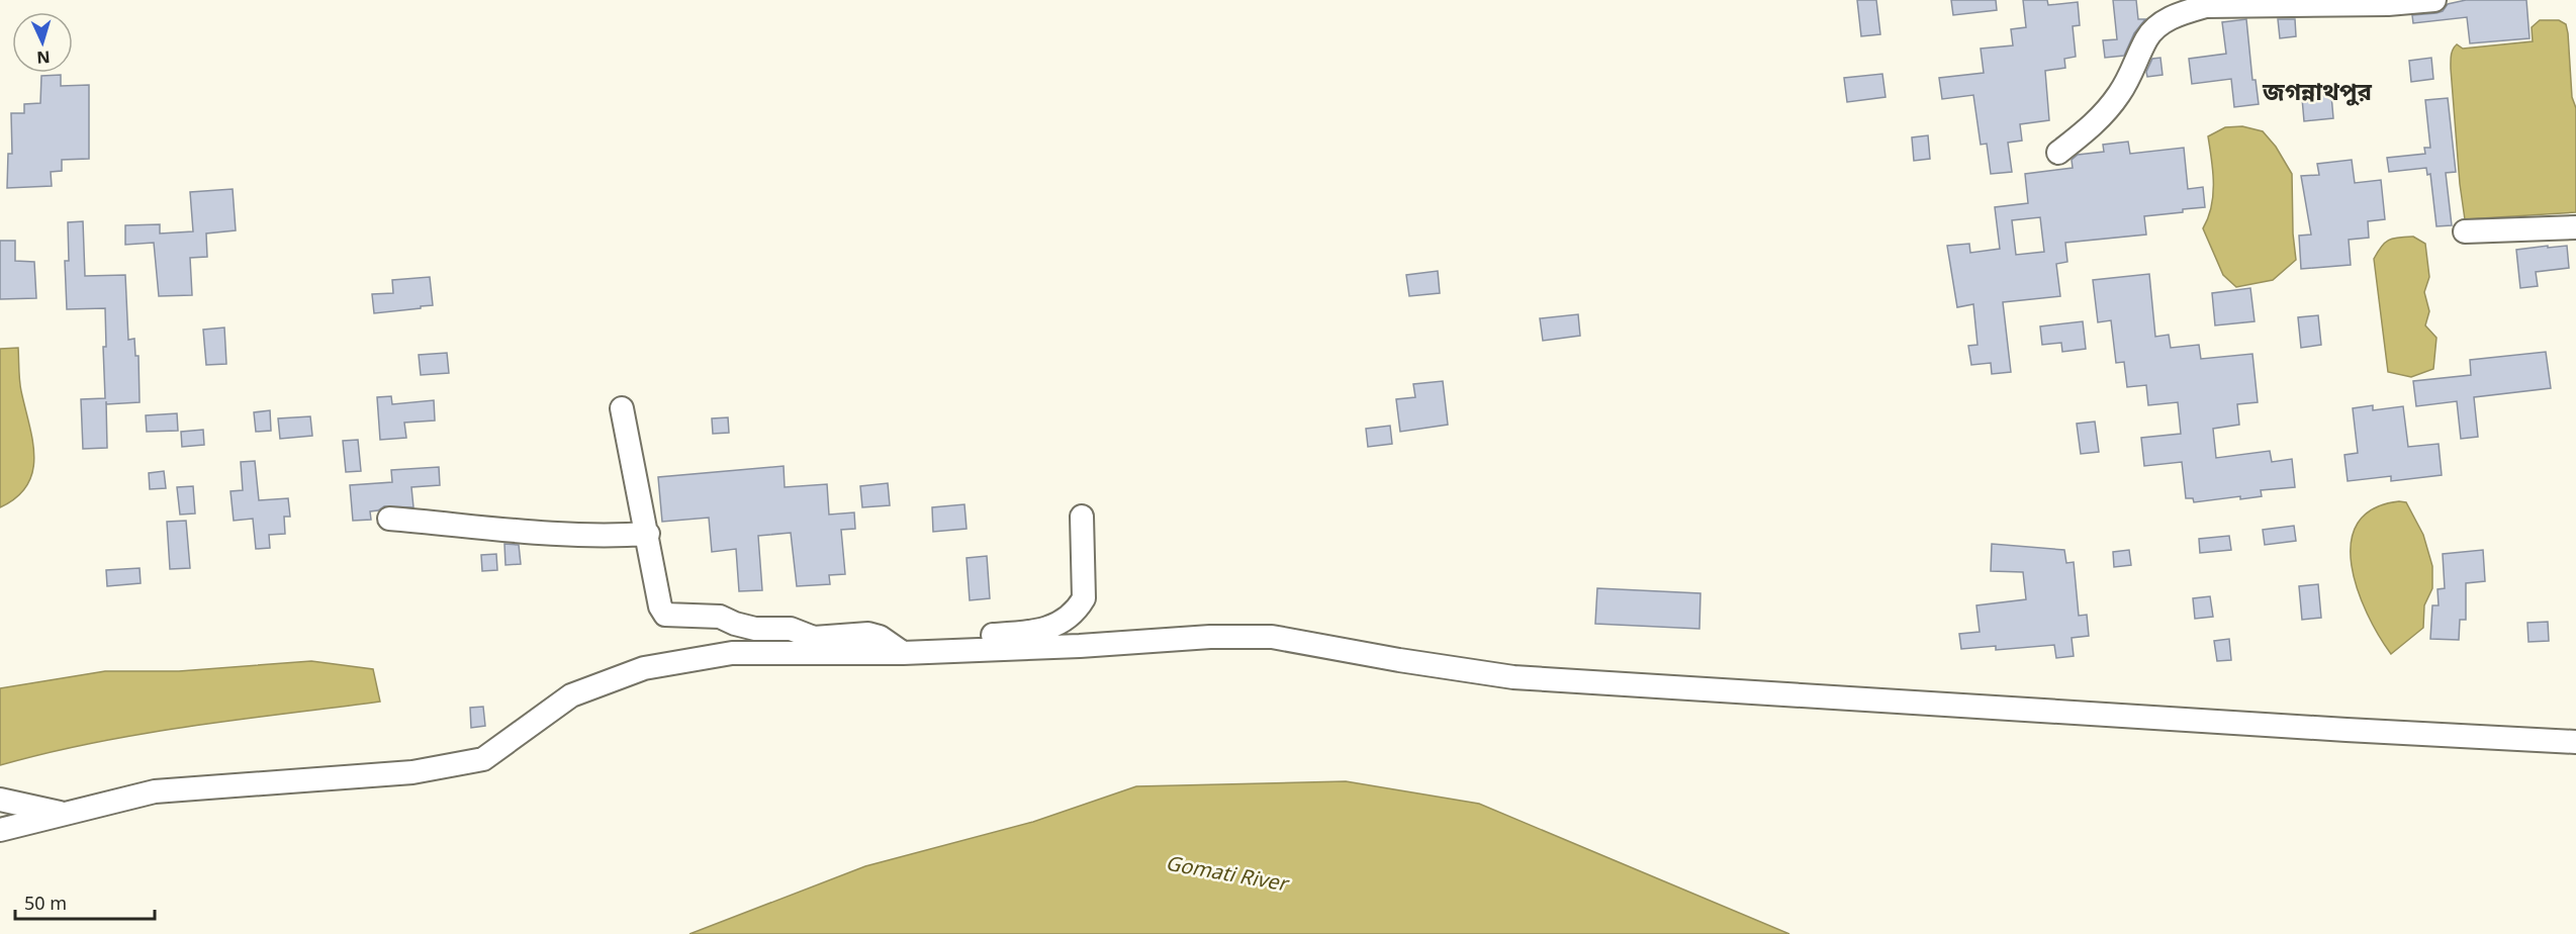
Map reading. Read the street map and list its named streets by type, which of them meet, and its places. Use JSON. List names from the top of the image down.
{
  "districts": ["জগন্নাথপুর"],
  "water": ["Gomati River"],
  "scale_bar": "50 m",
  "north": "bottom"
}
